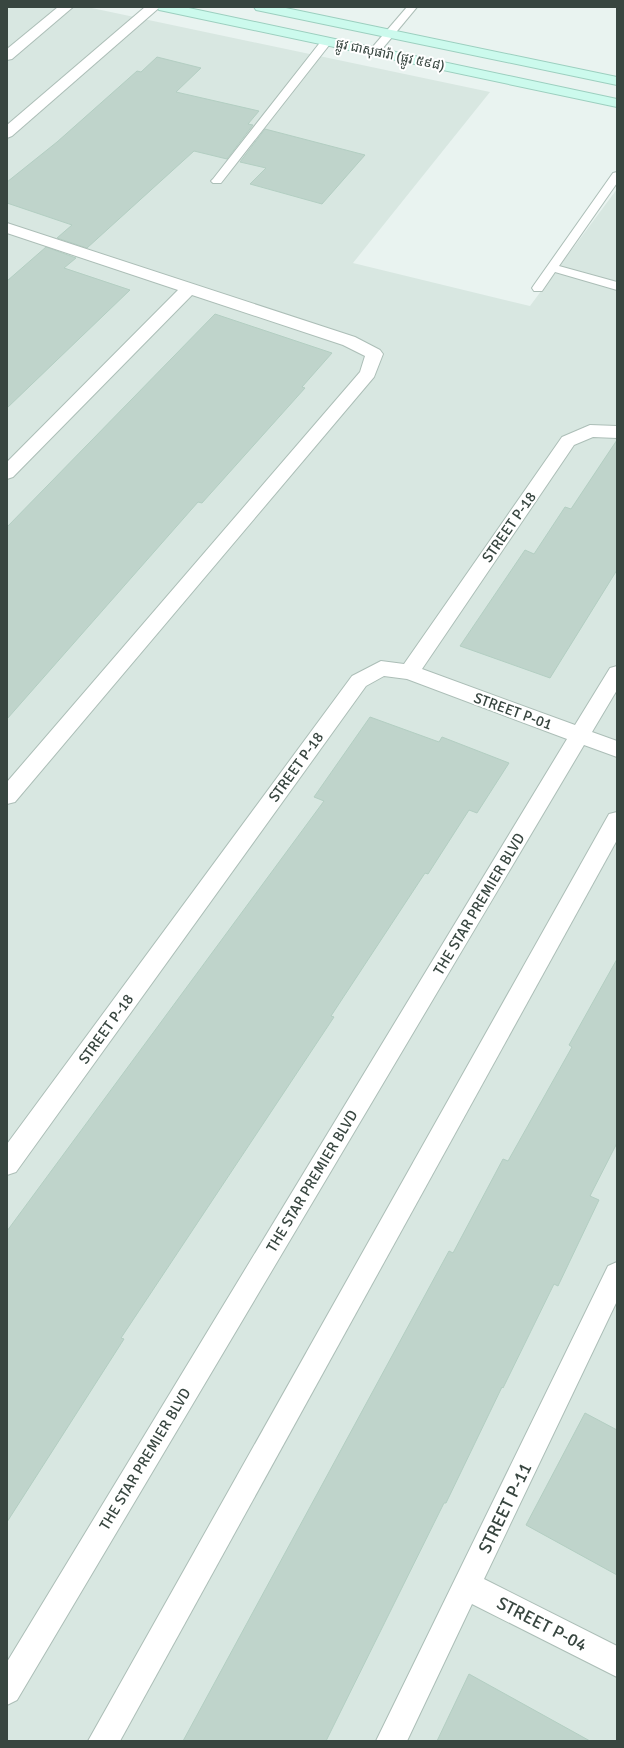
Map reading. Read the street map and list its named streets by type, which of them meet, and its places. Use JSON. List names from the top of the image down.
{
  "streets": {
    "main road": ["ផ្លូវ ជាសុផារ៉ា (ផ្លូវ ៥៩៨)"],
    "street": [
      "STREET P-18",
      "STREET P-01",
      "THE STAR PREMIER BLVD",
      "STREET P-11",
      "STREET P-04"
    ]
  },
  "crossings": [
    ["STREET P-18", "STREET P-01"],
    ["STREET P-01", "THE STAR PREMIER BLVD"],
    ["STREET P-11", "STREET P-04"]
  ]
}
